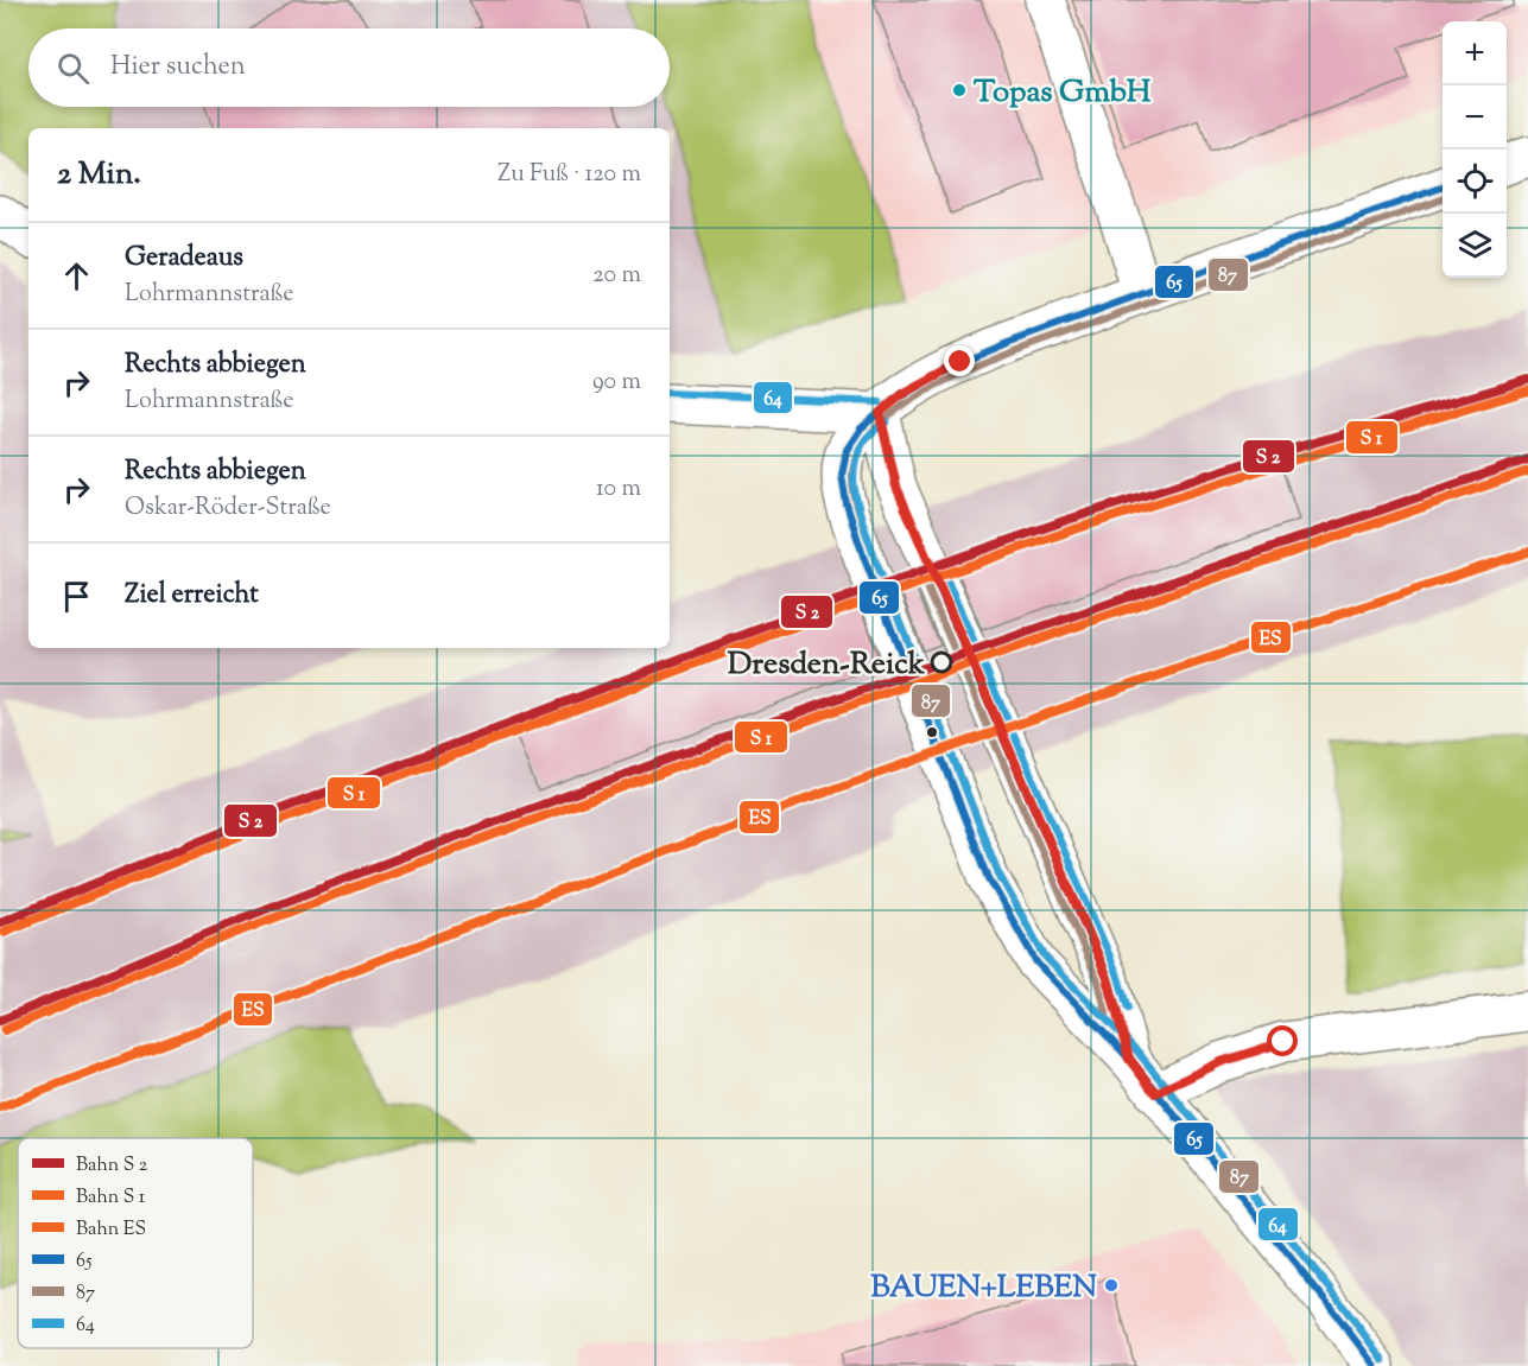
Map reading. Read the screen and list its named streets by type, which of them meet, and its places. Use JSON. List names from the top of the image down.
{
  "places": ["Topas GmbH", "Dresden-Reick", "BAUEN+LEBEN"],
  "lines": [
    "transit line 65",
    "transit line 87",
    "transit line 64",
    "rail line ES"
  ],
  "legend": [
    "Bahn S 2",
    "Bahn S 1",
    "Bahn ES",
    "65",
    "87",
    "64"
  ],
  "page": {
    "map_buttons": ["+", "−"],
    "search": "Hier suchen",
    "heading": ["2 Min.", "Zu Fuß · 120 m"],
    "list": [
      ["Geradeaus", "Lohrmannstraße", "20 m"],
      ["Rechts abbiegen", "Lohrmannstraße", "90 m"],
      ["Rechts abbiegen", "Oskar-Röder-Straße", "10 m"],
      "Ziel erreicht"
    ]
  }
}
